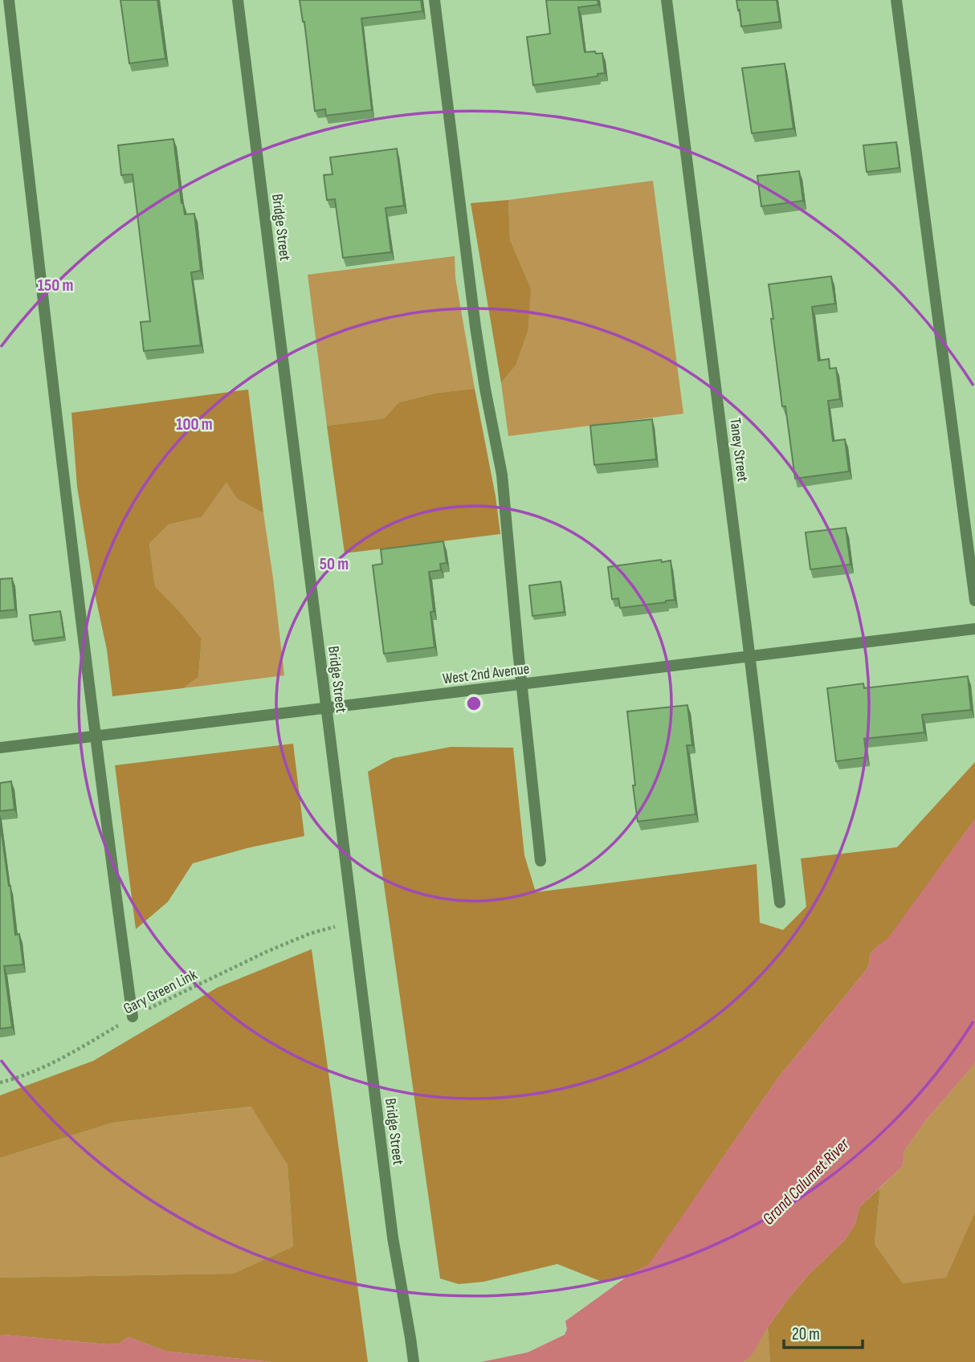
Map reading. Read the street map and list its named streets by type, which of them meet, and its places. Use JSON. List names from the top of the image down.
{
  "streets": {
    "street": ["Bridge Street", "Taney Street", "West 2nd Avenue"],
    "path": ["Gary Green Link"]
  },
  "crossings": [
    ["Bridge Street", "West 2nd Avenue"],
    ["Taney Street", "West 2nd Avenue"]
  ],
  "water": ["Grand Calumet River"],
  "scale_bar": "20 m",
  "rings": ["150 m", "100 m", "50 m"]
}
